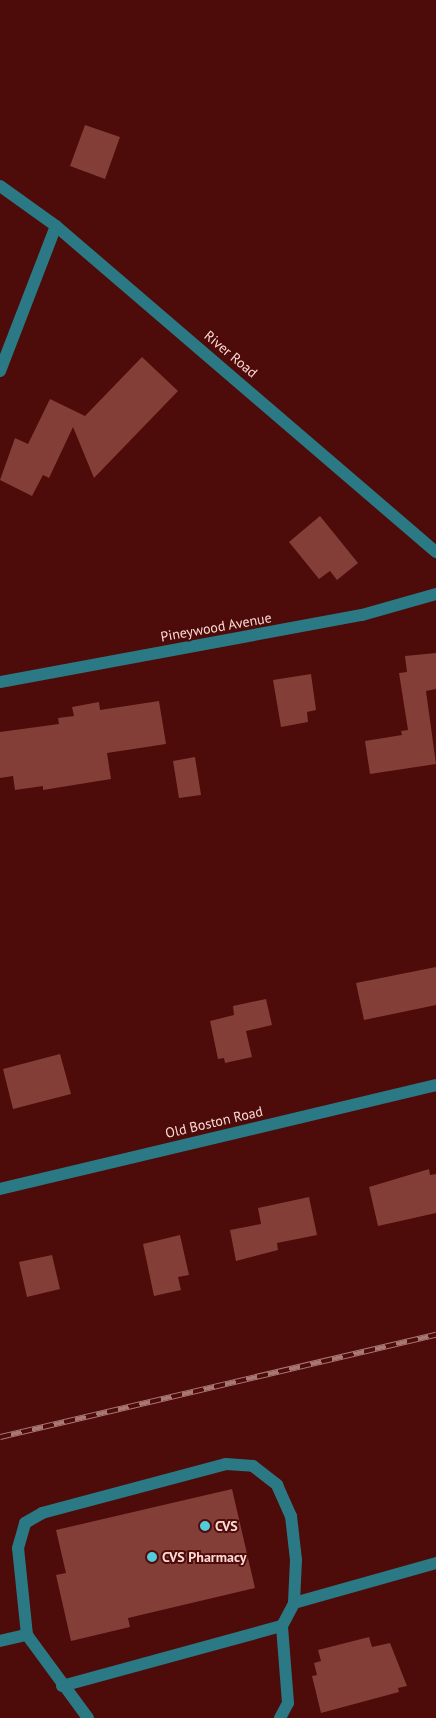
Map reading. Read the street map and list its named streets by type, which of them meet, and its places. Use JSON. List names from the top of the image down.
{
  "streets": {
    "street": ["River Road", "Pineywood Avenue", "Old Boston Road"]
  },
  "places": ["CVS", "CVS Pharmacy"]
}
